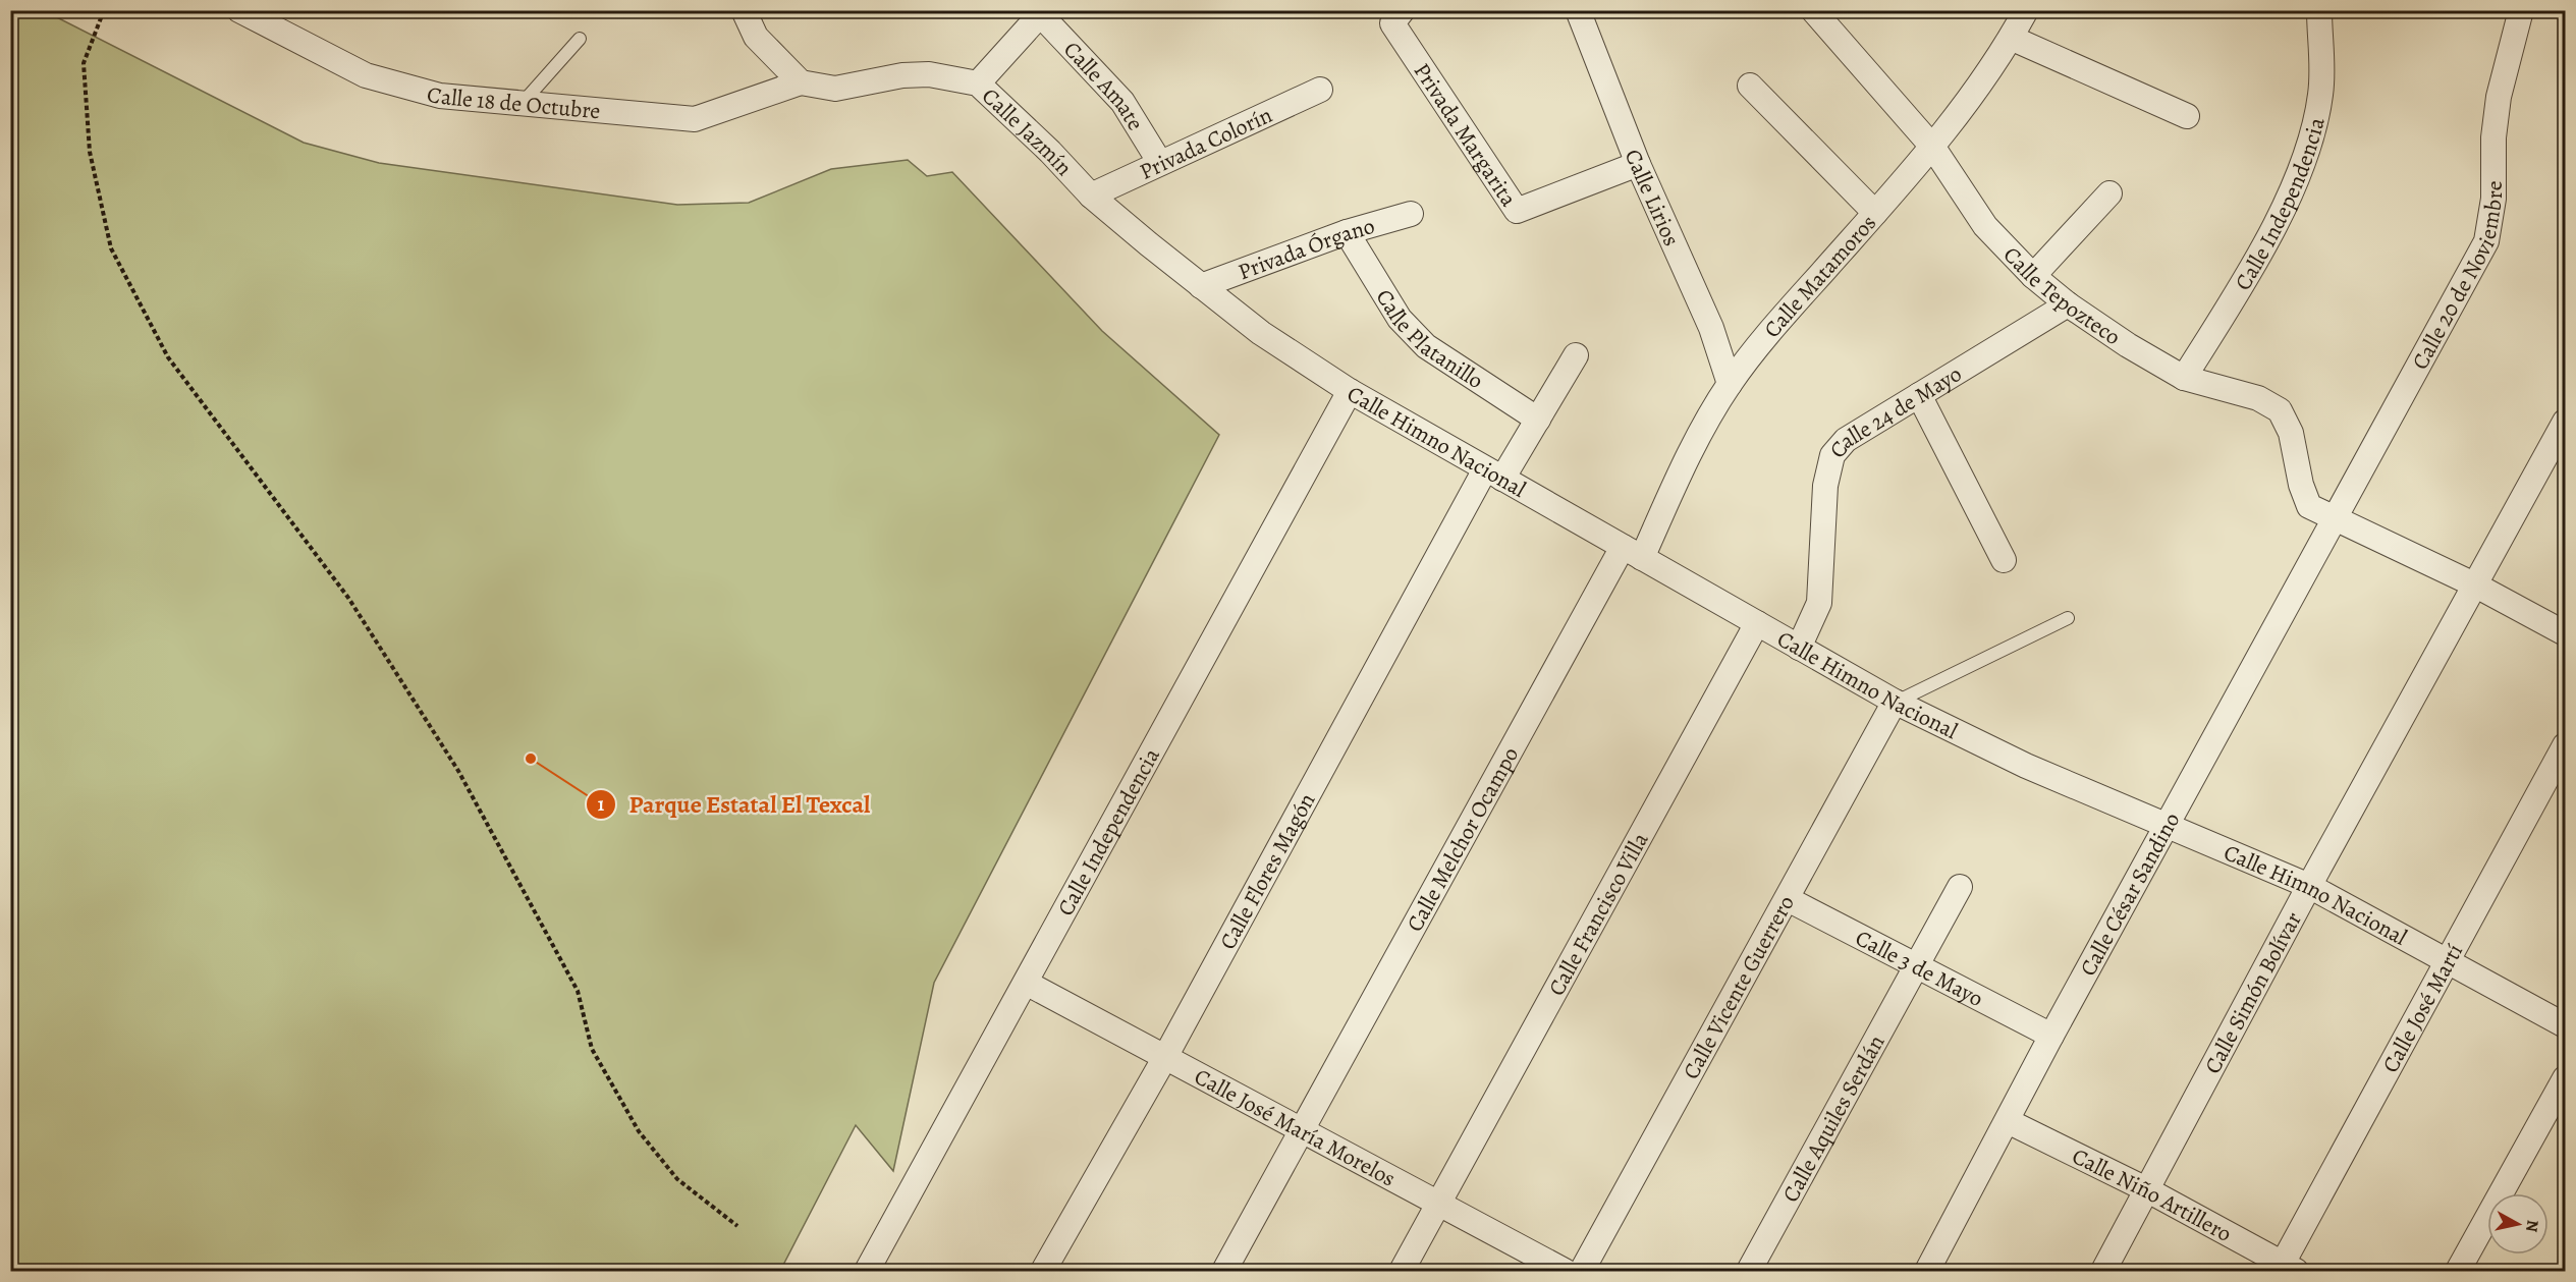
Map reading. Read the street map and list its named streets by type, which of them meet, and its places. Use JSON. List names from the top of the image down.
{
  "streets": {
    "street": [
      "Calle Amate",
      "Calle 18 de Octubre",
      "Calle Jazmín",
      "Privada Margarita",
      "Privada Colorín",
      "Calle Lirios",
      "Calle Independencia",
      "Privada Órgano",
      "Calle 20 de Noviembre",
      "Calle Matamoros",
      "Calle Tepozteco",
      "Calle Platanillo",
      "Calle 24 de Mayo",
      "Calle Himno Nacional",
      "Calle Melchor Ocampo",
      "Calle Flores Magón",
      "Calle César Sandino",
      "Calle Francisco Villa",
      "Calle 3 de Mayo",
      "Calle Vicente Guerrero",
      "Calle Simón Bolívar",
      "Calle José Martí",
      "Calle Aquiles Serdán",
      "Calle José María Morelos",
      "Calle Niño Artillero"
    ]
  },
  "crossings": [
    ["Calle Amate", "Privada Colorín"],
    ["Calle 18 de Octubre", "Calle Jazmín"],
    ["Calle Jazmín", "Privada Colorín"],
    ["Calle Jazmín", "Privada Órgano"],
    ["Calle Jazmín", "Calle Himno Nacional"],
    ["Privada Margarita", "Calle Lirios"],
    ["Calle Lirios", "Calle Matamoros"],
    ["Calle Independencia", "Calle Tepozteco"],
    ["Calle Independencia", "Calle Himno Nacional"],
    ["Calle Independencia", "Calle José María Morelos"],
    ["Privada Órgano", "Calle Platanillo"],
    ["Privada Órgano", "Calle Himno Nacional"],
    ["Calle 20 de Noviembre", "Calle Tepozteco"],
    ["Calle 20 de Noviembre", "Calle César Sandino"],
    ["Calle Matamoros", "Calle Tepozteco"],
    ["Calle Matamoros", "Calle Himno Nacional"],
    ["Calle Matamoros", "Calle Melchor Ocampo"],
    ["Calle Tepozteco", "Calle 24 de Mayo"],
    ["Calle Tepozteco", "Calle César Sandino"],
    ["Calle Tepozteco", "Calle Simón Bolívar"],
    ["Calle Platanillo", "Calle Flores Magón"],
    ["Calle 24 de Mayo", "Calle Himno Nacional"],
    ["Calle Himno Nacional", "Calle Melchor Ocampo"],
    ["Calle Himno Nacional", "Calle Flores Magón"],
    ["Calle Himno Nacional", "Calle César Sandino"],
    ["Calle Himno Nacional", "Calle Francisco Villa"],
    ["Calle Himno Nacional", "Calle Vicente Guerrero"],
    ["Calle Himno Nacional", "Calle Simón Bolívar"],
    ["Calle Himno Nacional", "Calle José Martí"],
    ["Calle Melchor Ocampo", "Calle José María Morelos"],
    ["Calle Flores Magón", "Calle José María Morelos"],
    ["Calle César Sandino", "Calle 3 de Mayo"],
    ["Calle César Sandino", "Calle Niño Artillero"],
    ["Calle Francisco Villa", "Calle José María Morelos"],
    ["Calle 3 de Mayo", "Calle Vicente Guerrero"],
    ["Calle 3 de Mayo", "Calle Aquiles Serdán"],
    ["Calle Simón Bolívar", "Calle Niño Artillero"],
    ["Calle José Martí", "Calle Niño Artillero"]
  ],
  "places": ["Parque Estatal El Texcal"],
  "north": "right"
}
